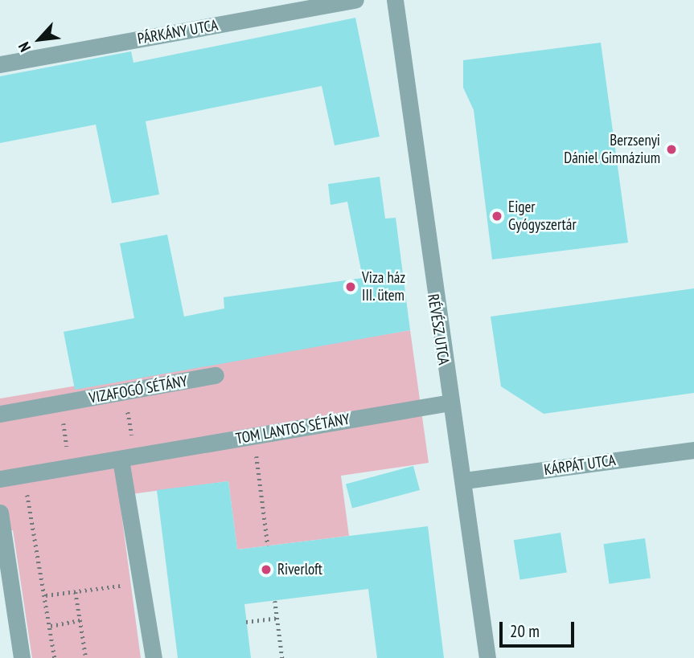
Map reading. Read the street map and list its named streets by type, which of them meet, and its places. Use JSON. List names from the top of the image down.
{
  "streets": {
    "street": [
      "PÁRKÁNY UTCA",
      "RÉVÉSZ UTCA",
      "VIZAFOGÓ SÉTÁNY",
      "TOM LANTOS SÉTÁNY",
      "KÁRPÁT UTCA"
    ]
  },
  "crossings": [
    ["RÉVÉSZ UTCA", "TOM LANTOS SÉTÁNY"],
    ["RÉVÉSZ UTCA", "KÁRPÁT UTCA"]
  ],
  "places": [
    "Berzsenyi Dániel Gimnázium",
    "Eiger Gyógyszertár",
    "Viza ház III. ütem",
    "Riverloft"
  ],
  "scale_bar": "20 m",
  "north": "bottom left"
}
